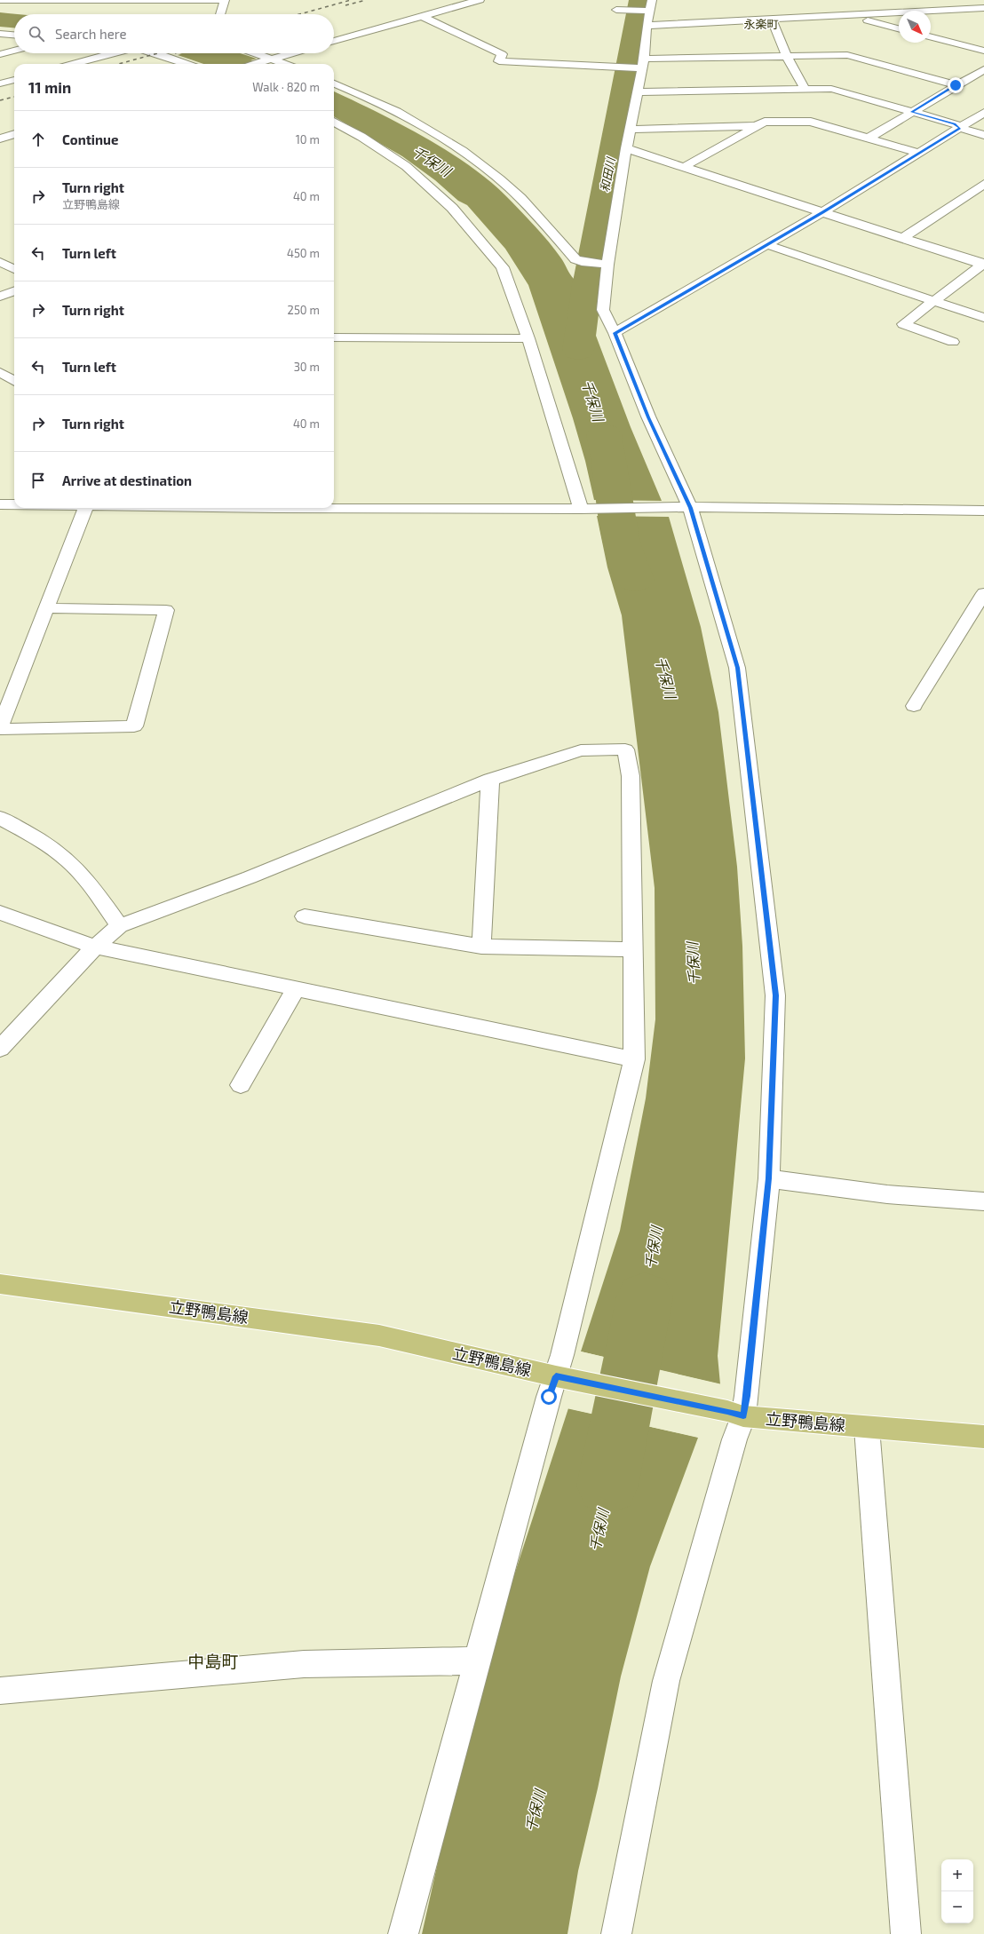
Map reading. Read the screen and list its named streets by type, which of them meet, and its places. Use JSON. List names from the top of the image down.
{
  "streets": {
    "main road": ["立野鴨島線"]
  },
  "districts": ["永楽町", "中島町"],
  "water": ["千保川", "和田川"],
  "north": "bottom right",
  "page": {
    "search": "Search here",
    "heading": ["11 min", "Walk · 820 m"],
    "list": [
      ["Continue", "10 m"],
      ["Turn right", "立野鴨島線", "40 m"],
      ["Turn left", "450 m"],
      ["Turn right", "250 m"],
      ["Turn left", "30 m"],
      ["Turn right", "40 m"],
      "Arrive at destination"
    ],
    "map_buttons": ["+", "−"]
  }
}
